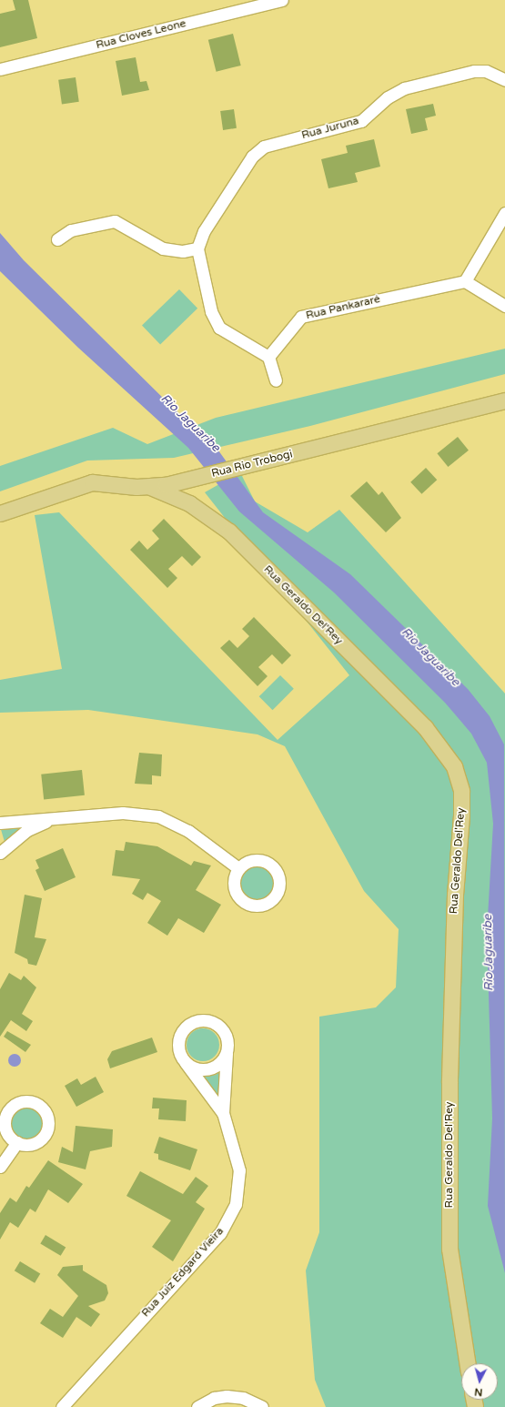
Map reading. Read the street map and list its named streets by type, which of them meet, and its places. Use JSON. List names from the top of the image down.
{
  "streets": {
    "main road": ["Rua Rio Trobogi", "Rua Geraldo Del'Rey"],
    "street": [
      "Rua Cloves Leone",
      "Rua Juruna",
      "Rua Pankararé",
      "Rua Juiz Edgard Vieira"
    ]
  },
  "crossings": [
    ["Rua Rio Trobogi", "Rua Geraldo Del'Rey"]
  ],
  "water": ["Rio Jaguaribe"],
  "north": "bottom"
}
